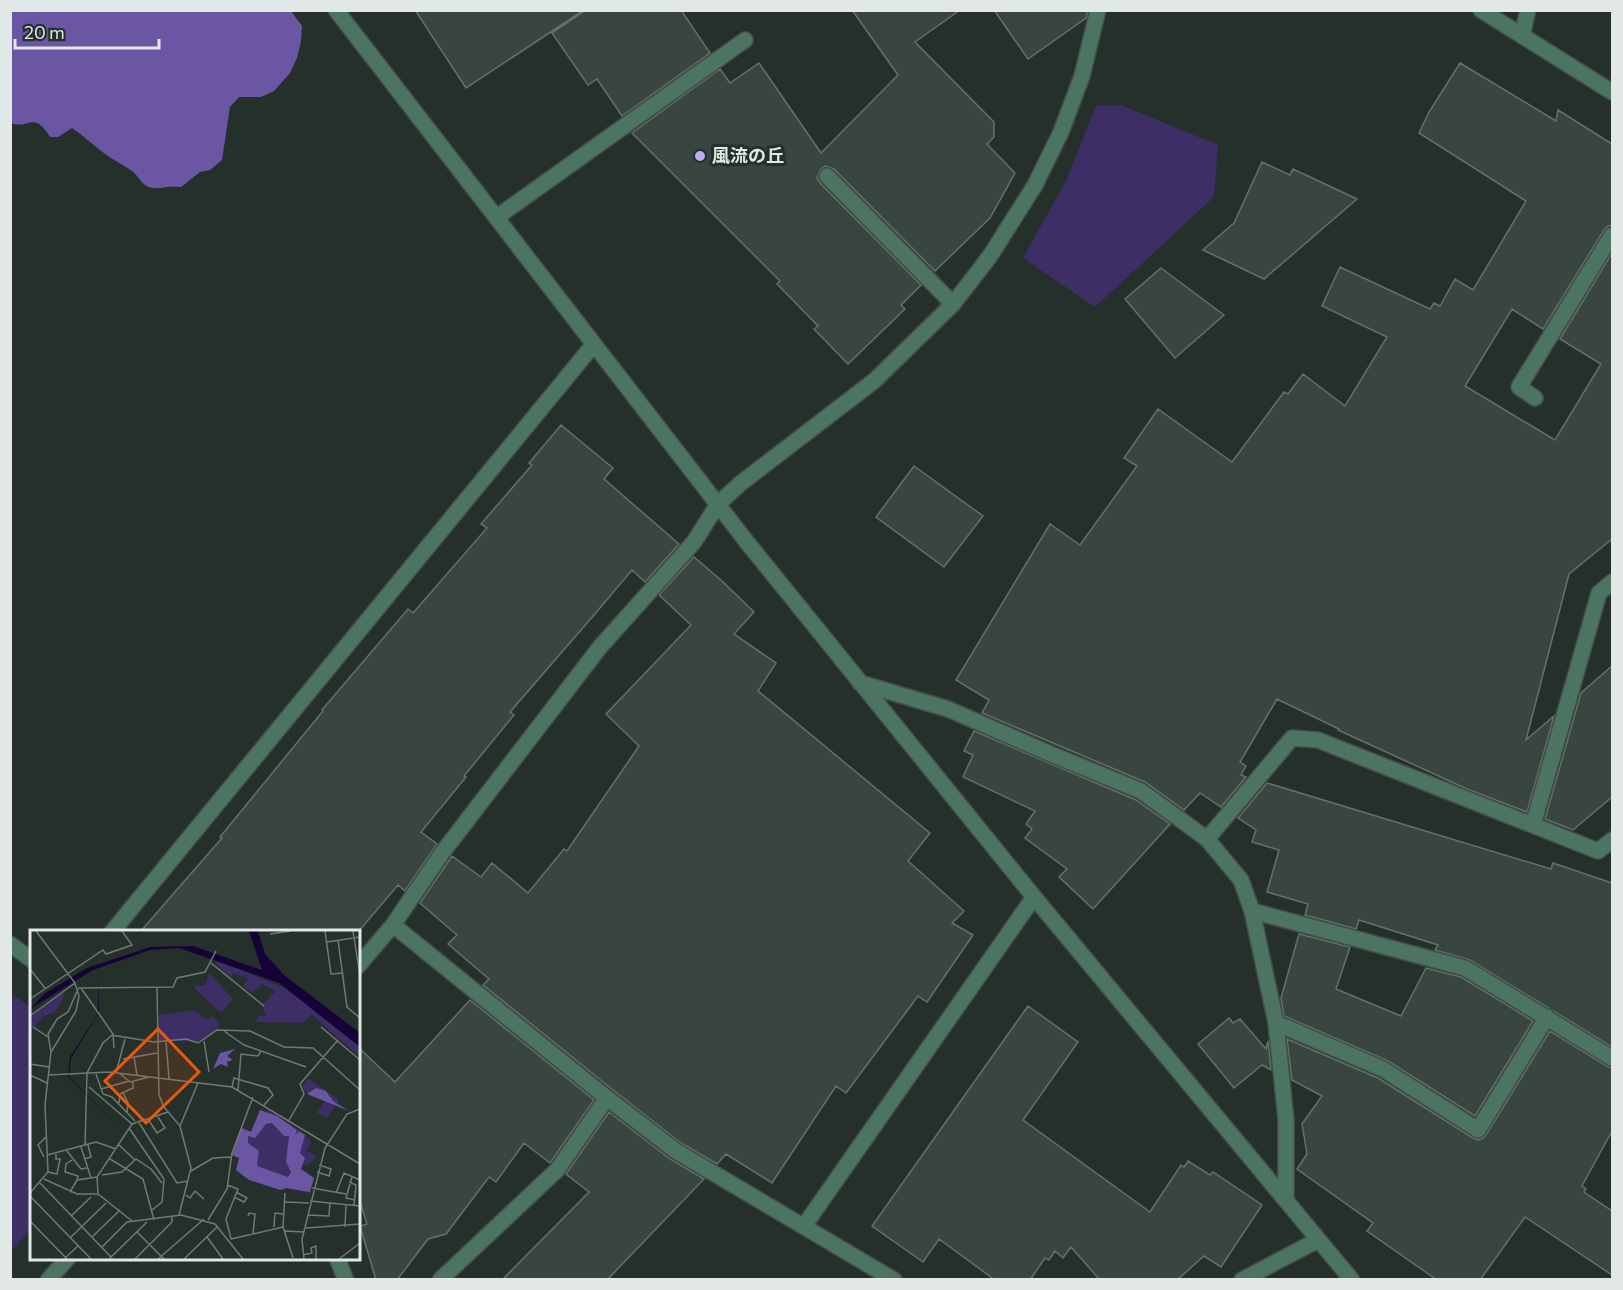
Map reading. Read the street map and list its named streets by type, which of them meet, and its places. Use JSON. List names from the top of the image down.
{
  "places": ["風流の丘"],
  "scale_bar": "20 m"
}
